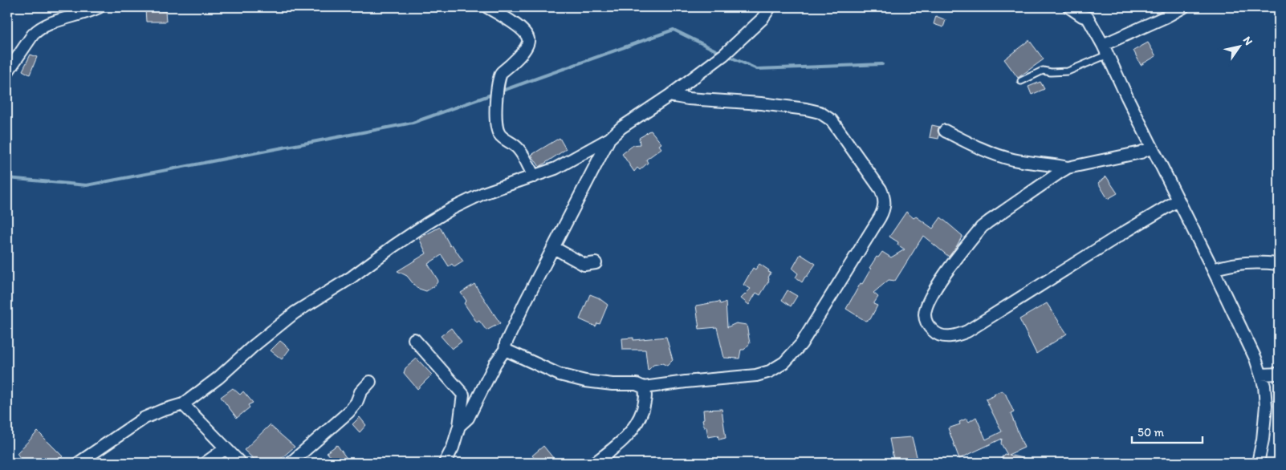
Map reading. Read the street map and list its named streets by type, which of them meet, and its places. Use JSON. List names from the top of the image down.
{
  "scale_bar": "50 m",
  "north": "top right"
}
